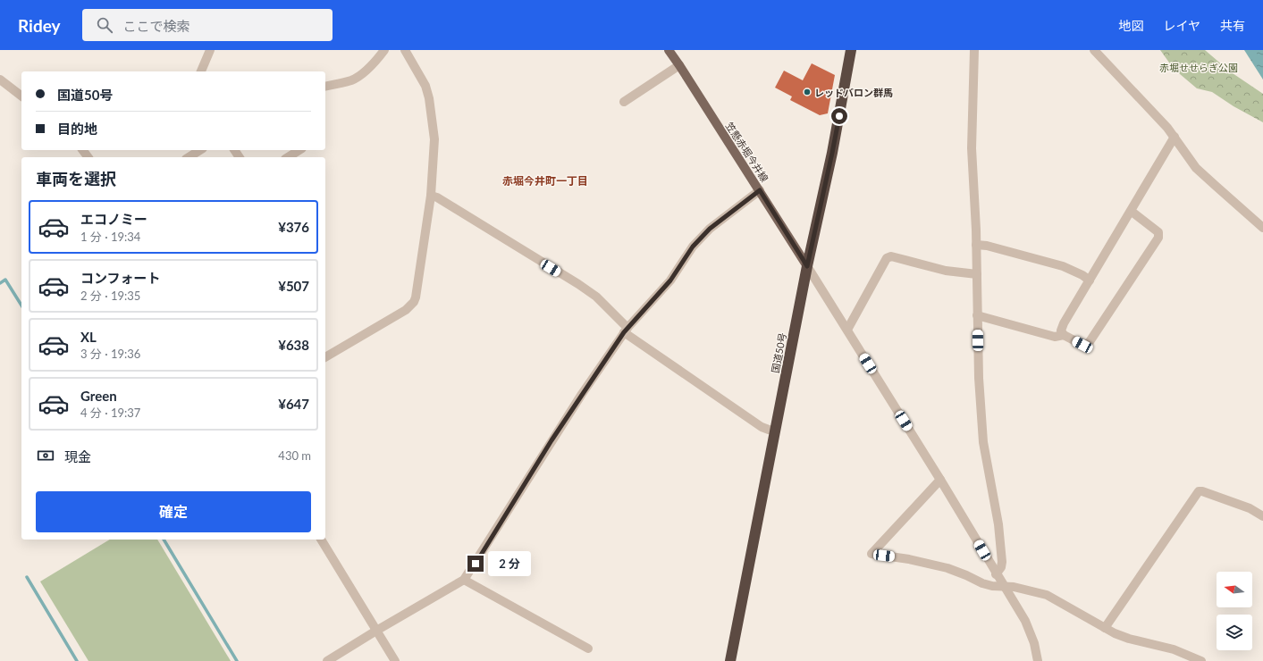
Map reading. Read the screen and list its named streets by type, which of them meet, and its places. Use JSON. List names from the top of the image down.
{
  "streets": {
    "highway": ["国道50号"],
    "main road": ["笠懸赤堀今井線"]
  },
  "crossings": [
    ["笠懸赤堀今井線", "国道50号"]
  ],
  "districts": ["赤堀今井町一丁目"],
  "parks": ["赤堀せせらぎ公園"],
  "places": ["レッドバロン群馬"],
  "north": "left",
  "page": {
    "header": "Ridey",
    "search": "ここで検索",
    "nav": ["地図", "レイヤ", "共有"],
    "banner": ["国道50号", "目的地"],
    "heading": "車両を選択",
    "list": [
      {
        "name": "エコノミー",
        "note": "1 分 · 19:34",
        "value": "¥376"
      },
      {
        "name": "コンフォート",
        "note": "2 分 · 19:35",
        "value": "¥507"
      },
      {
        "name": "XL",
        "note": "3 分 · 19:36",
        "value": "¥638"
      },
      {
        "name": "Green",
        "note": "4 分 · 19:37",
        "value": "¥647"
      }
    ],
    "pay": ["現金", "430 m"],
    "buttons": "確定",
    "bubble": "2 分"
  }
}
